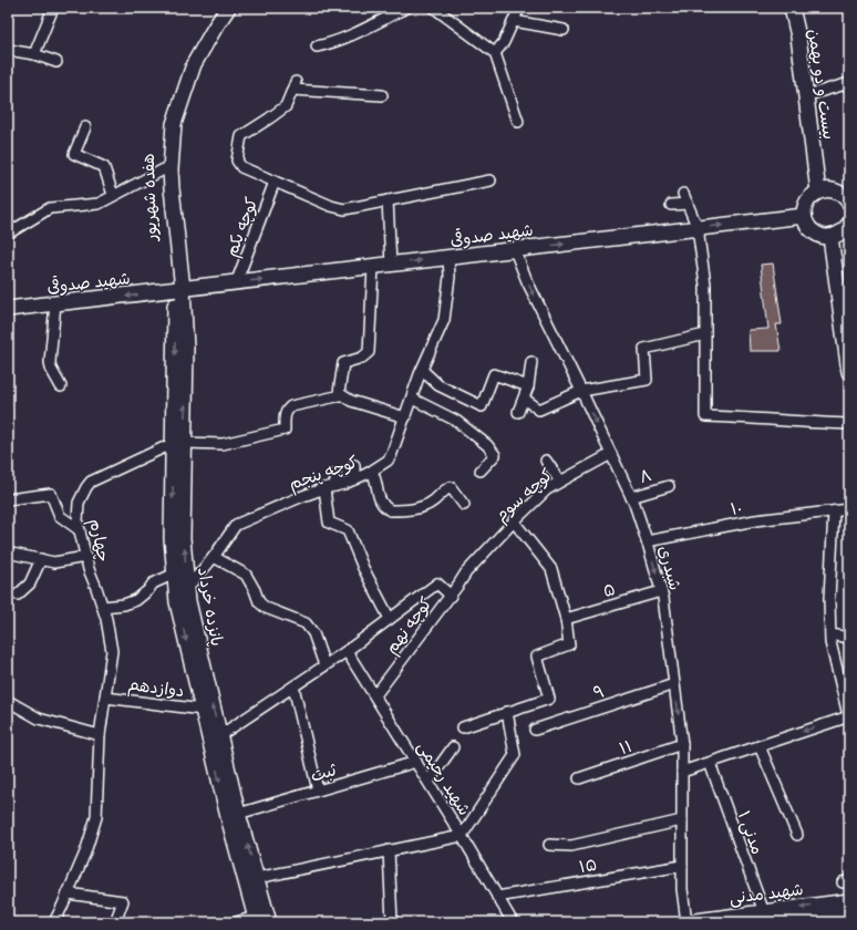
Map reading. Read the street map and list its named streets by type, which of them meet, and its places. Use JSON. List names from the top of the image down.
{
  "streets": {
    "main road": [
      "بیست و دو بهمن",
      "هفده شهریور",
      "شهید صدوقی",
      "پانزده خرداد",
      "شهید مدنی"
    ],
    "street": [
      "کوچه یکم",
      "کوچه پنجم",
      "۸",
      "کوچه سوم",
      "۱۰",
      "چهارم",
      "شبدری",
      "۵",
      "کوچه نهم",
      "دوازدهم",
      "۹",
      "۱۱",
      "ثبت",
      "شهید رحیمی",
      "مدنی ۱",
      "۱۵"
    ]
  },
  "crossings": [
    ["هفده شهریور", "شهید صدوقی"],
    ["هفده شهریور", "پانزده خرداد"],
    ["کوچه یکم", "شهید صدوقی"],
    ["شهید صدوقی", "شبدری"],
    ["شهید صدوقی", "پانزده خرداد"],
    ["کوچه پنجم", "پانزده خرداد"],
    ["۸", "شبدری"],
    ["کوچه سوم", "شبدری"],
    ["کوچه سوم", "کوچه نهم"],
    ["۱۰", "شبدری"],
    ["چهارم", "پانزده خرداد"],
    ["چهارم", "دوازدهم"],
    ["شبدری", "۵"],
    ["شبدری", "۹"],
    ["شبدری", "۱۱"],
    ["شبدری", "۱۵"],
    ["شبدری", "شهید مدنی"],
    ["پانزده خرداد", "دوازدهم"],
    ["پانزده خرداد", "ثبت"],
    ["کوچه نهم", "شهید رحیمی"],
    ["ثبت", "شهید رحیمی"],
    ["شهید رحیمی", "۱۵"],
    ["مدنی ۱", "شهید مدنی"]
  ],
  "one_way": ["شبدری"]
}
